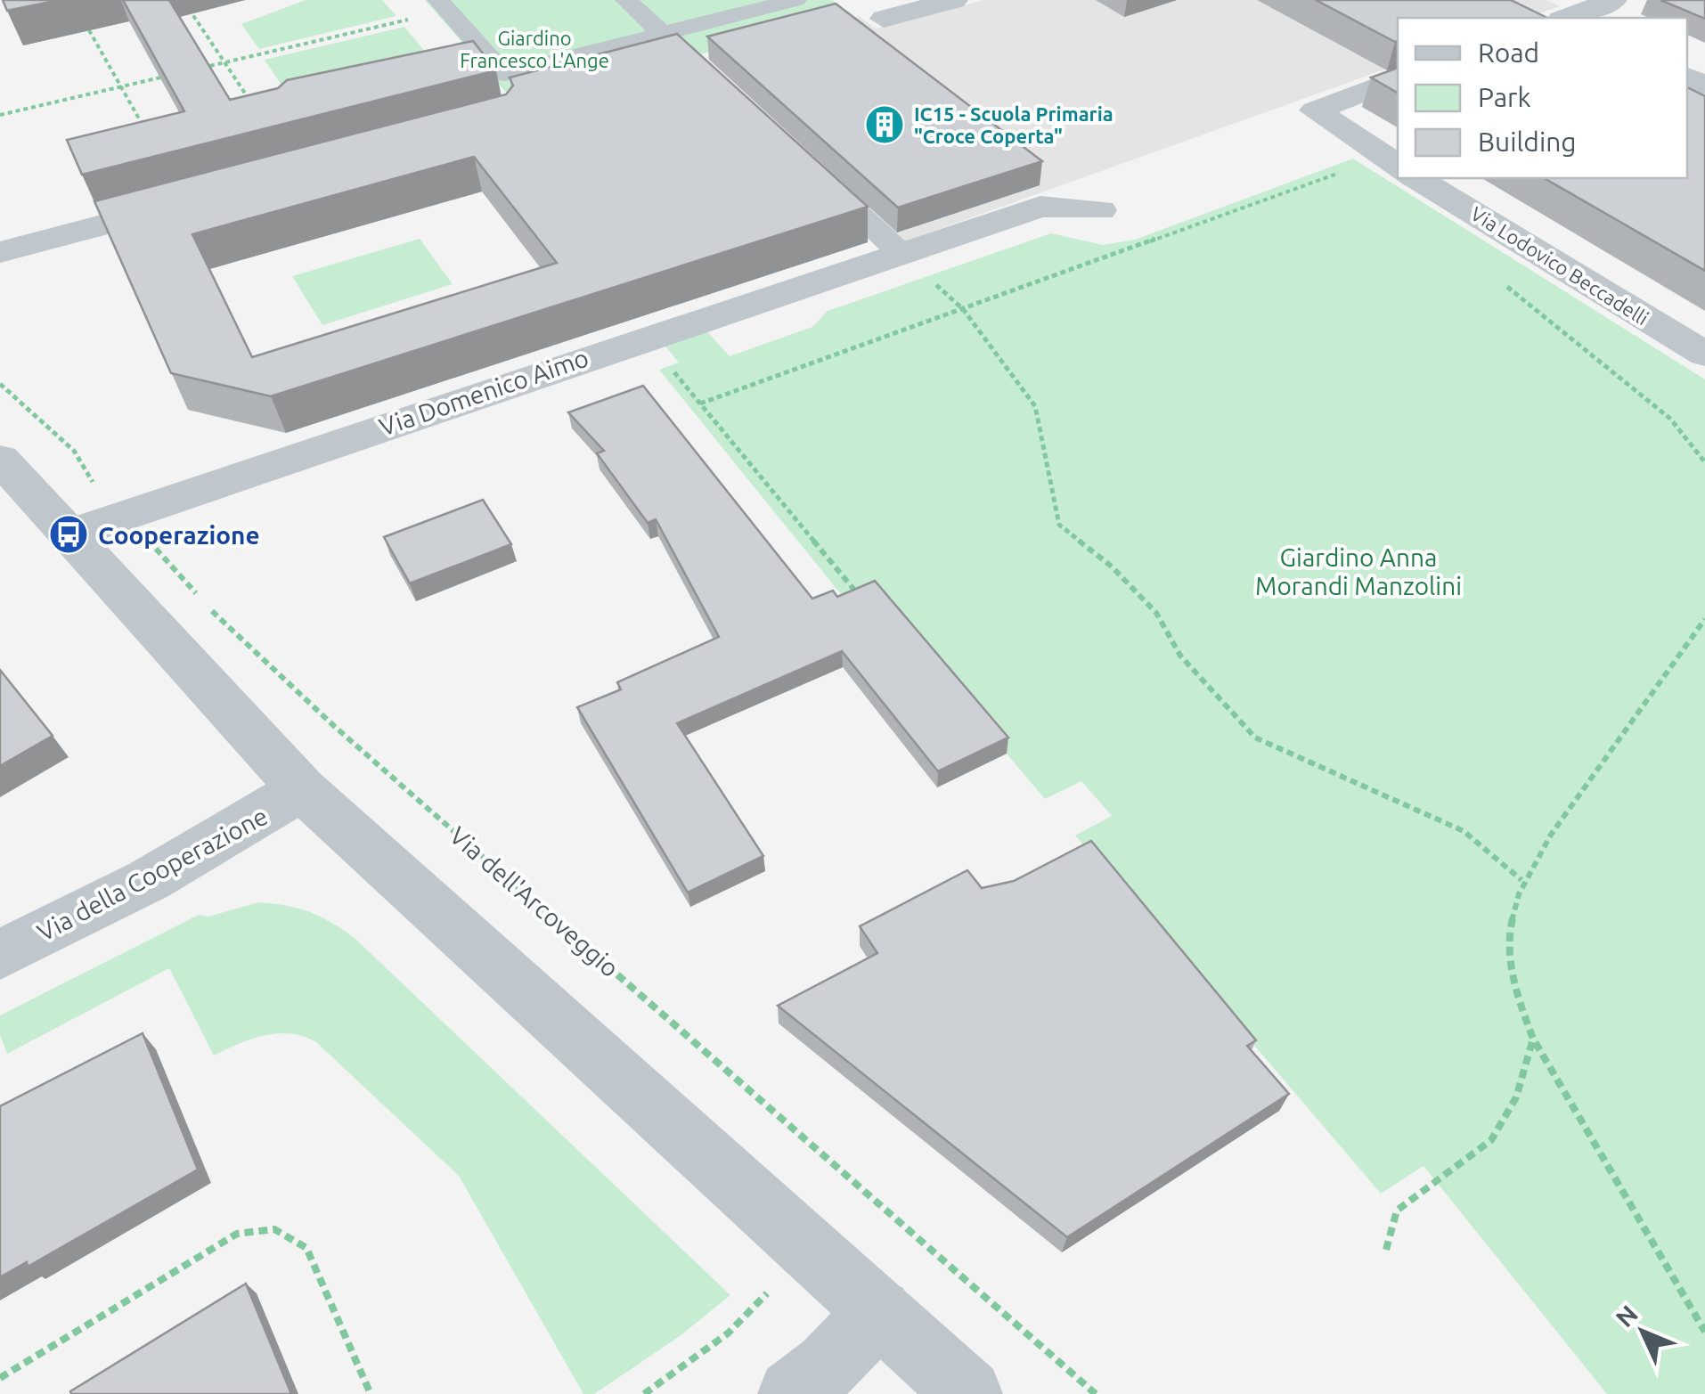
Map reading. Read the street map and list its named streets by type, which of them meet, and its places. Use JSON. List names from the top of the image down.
{
  "streets": {
    "street": ["Via Lodovico Beccadelli", "Via Domenico Aimo", "Via della Cooperazione"],
    "path": ["Via dell'Arcoveggio"]
  },
  "parks": ["Giardino Francesco L'Ange", "Giardino Anna Morandi Manzolini"],
  "places": {
    "building": ["IC15 - Scuola Primaria \"Croce Coperta\""],
    "bus stop": ["Cooperazione"]
  },
  "legend": ["Road", "Park", "Building"],
  "north": "top left"
}
